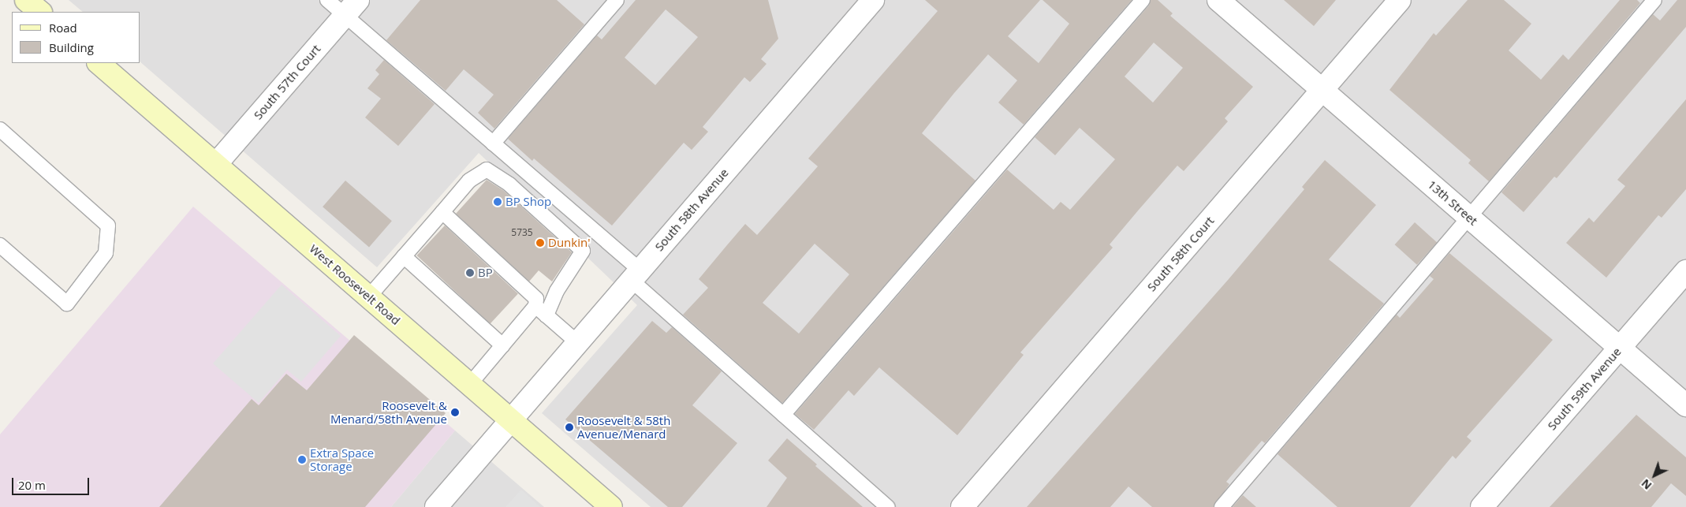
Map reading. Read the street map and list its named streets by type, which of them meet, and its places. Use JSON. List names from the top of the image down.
{
  "streets": {
    "main road": ["West Roosevelt Road"],
    "street": [
      "South 57th Court",
      "13th Street",
      "South 58th Avenue",
      "South 58th Court",
      "South 59th Avenue"
    ]
  },
  "crossings": [
    ["South 57th Court", "West Roosevelt Road"],
    ["13th Street", "South 58th Court"],
    ["13th Street", "South 59th Avenue"],
    ["South 58th Avenue", "West Roosevelt Road"]
  ],
  "places": [
    "BP Shop",
    "Dunkin'",
    "BP",
    "Roosevelt & Menard/58th Avenue",
    "Roosevelt & 58th Avenue/Menard",
    "Extra Space Storage"
  ],
  "house_numbers": ["5735"],
  "legend": ["Road", "Building"],
  "scale_bar": "20 m",
  "north": "bottom left"
}
